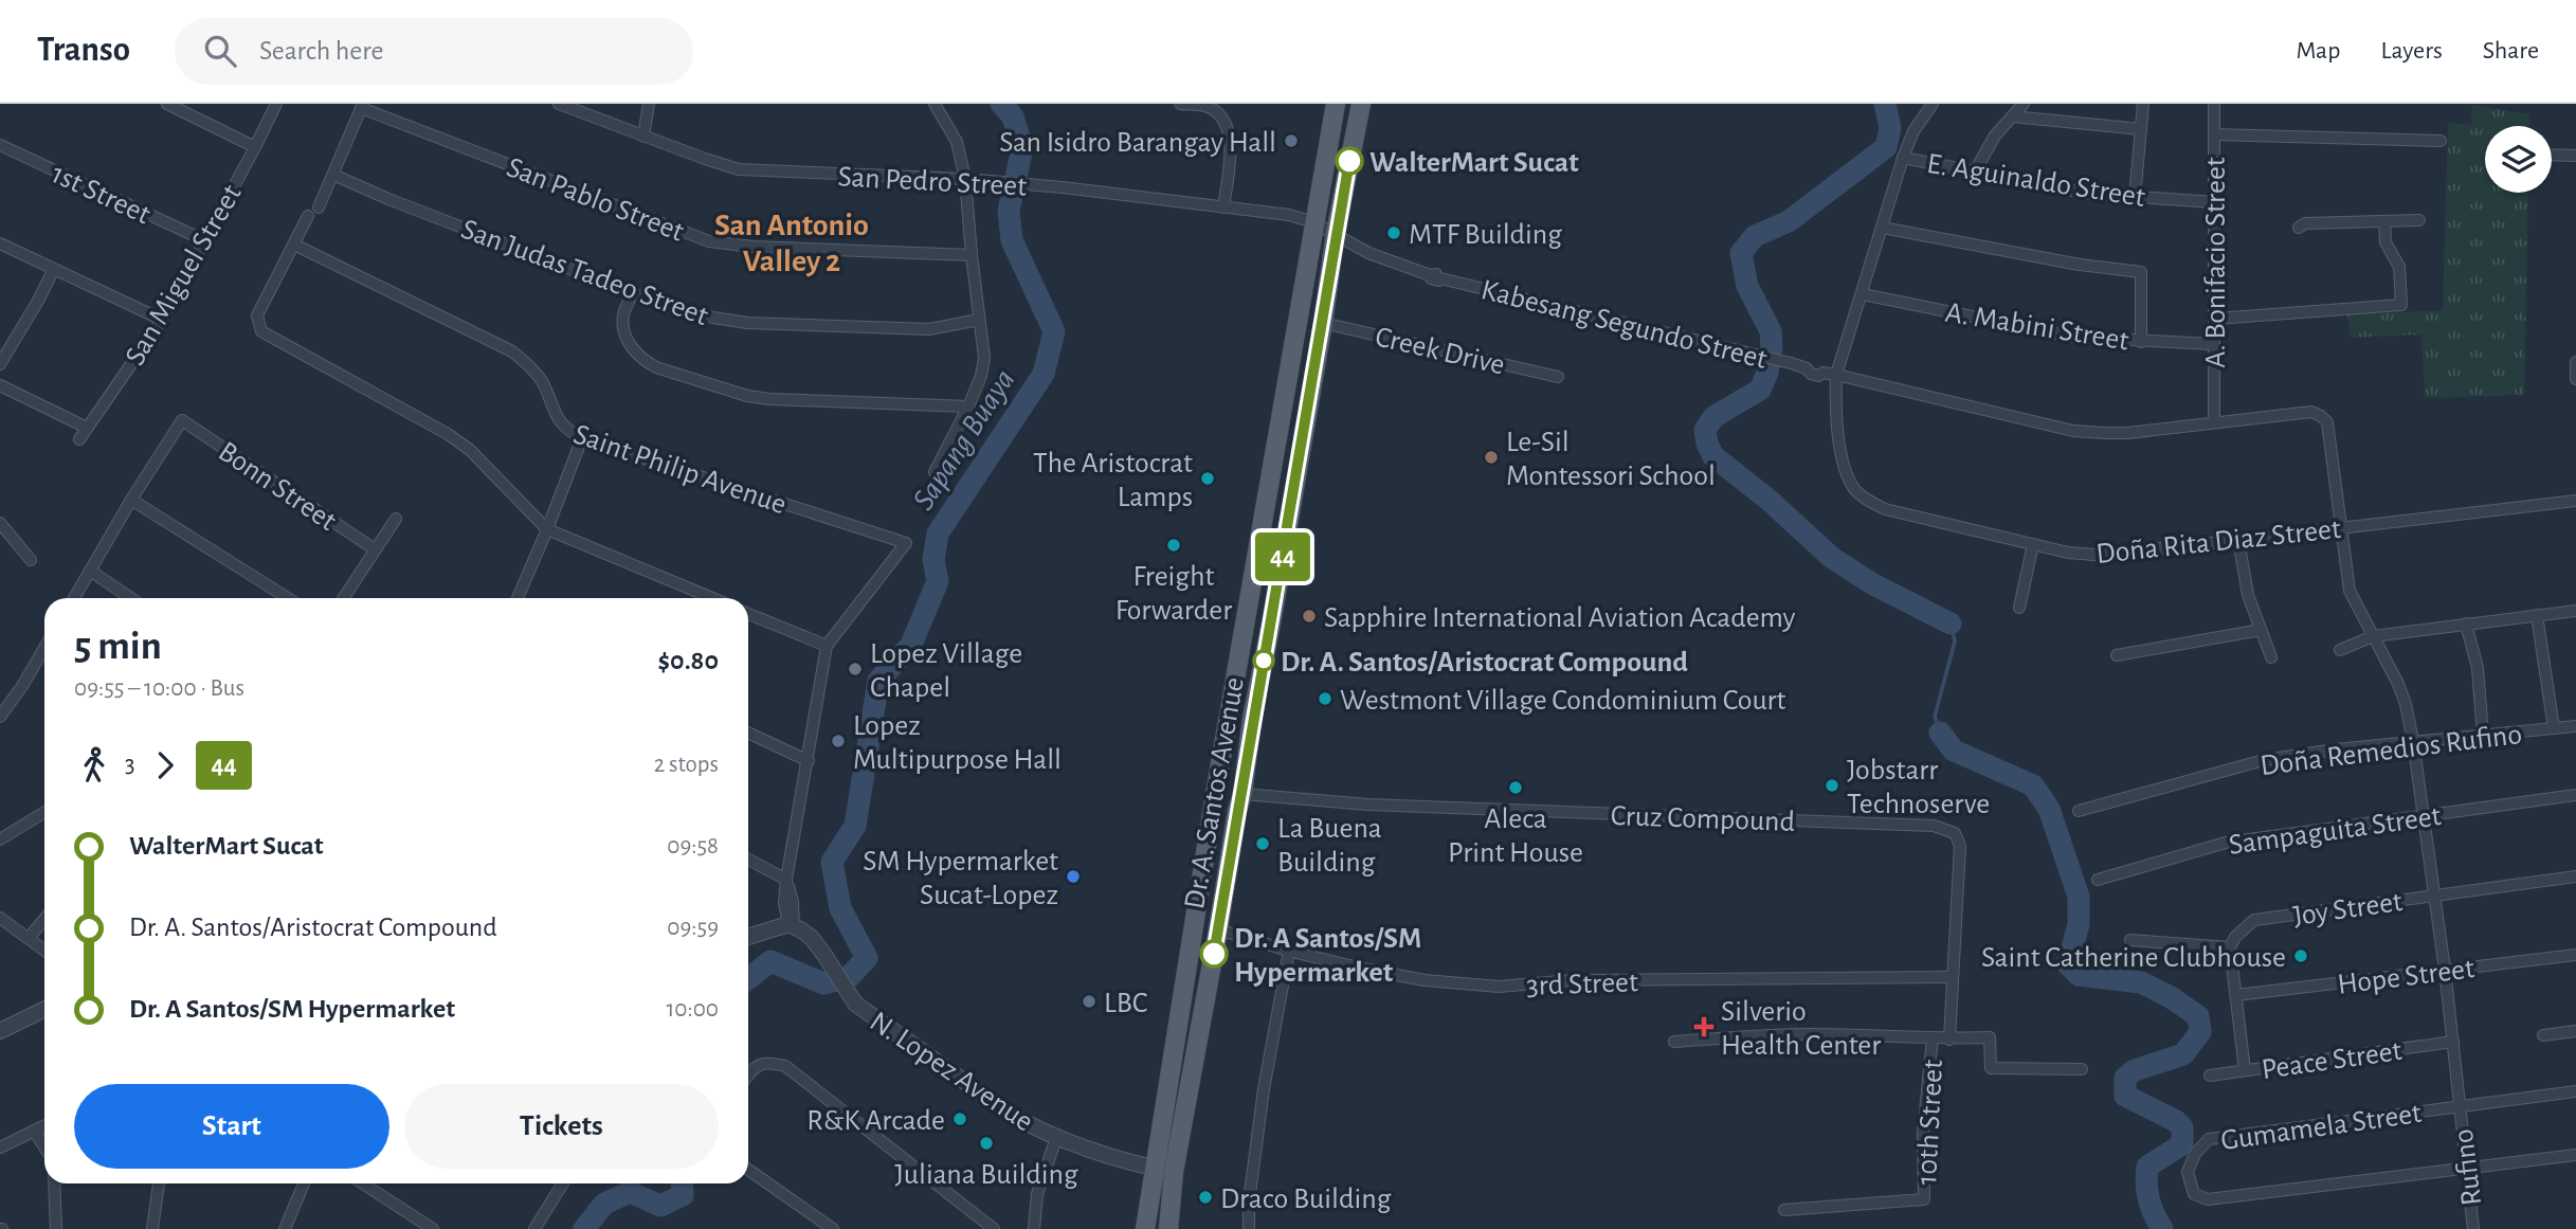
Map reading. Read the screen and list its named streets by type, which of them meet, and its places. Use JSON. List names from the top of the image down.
{
  "streets": {
    "main road": ["Dr. A. Santos Avenue"],
    "street": [
      "E. Aguinaldo Street",
      "San Pedro Street",
      "1st Street",
      "San Pablo Street",
      "A. Bonifacio Street",
      "San Judas Tadeo Street",
      "San Miguel Street",
      "Kabesang Segundo Street",
      "A. Mabini Street",
      "Creek Drive",
      "Saint Philip Avenue",
      "Bonn Street",
      "Doña Rita Diaz Street",
      "Doña Remedios Rufino",
      "Cruz Compound",
      "Sampaguita Street",
      "Joy Street",
      "Hope Street",
      "3rd Street",
      "Peace Street",
      "N. Lopez Avenue",
      "10th Street",
      "Gumamela Street",
      "Rufino"
    ]
  },
  "crossings": [
    ["E. Aguinaldo Street", "A. Bonifacio Street"],
    ["E. Aguinaldo Street", "Doña Rita Diaz Street"],
    ["San Pedro Street", "Kabesang Segundo Street"],
    ["San Pedro Street", "Dr. A. Santos Avenue"],
    ["1st Street", "San Miguel Street"],
    ["A. Bonifacio Street", "Kabesang Segundo Street"],
    ["A. Bonifacio Street", "A. Mabini Street"],
    ["Kabesang Segundo Street", "Doña Rita Diaz Street"],
    ["Kabesang Segundo Street", "Doña Remedios Rufino"],
    ["Kabesang Segundo Street", "Dr. A. Santos Avenue"],
    ["Kabesang Segundo Street", "Sampaguita Street"],
    ["Kabesang Segundo Street", "Rufino"],
    ["A. Mabini Street", "Doña Rita Diaz Street"],
    ["Creek Drive", "Dr. A. Santos Avenue"],
    ["Dr. A. Santos Avenue", "Cruz Compound"],
    ["Dr. A. Santos Avenue", "3rd Street"],
    ["Dr. A. Santos Avenue", "N. Lopez Avenue"],
    ["Cruz Compound", "3rd Street"],
    ["Sampaguita Street", "Rufino"],
    ["Joy Street", "Rufino"],
    ["Hope Street", "Rufino"],
    ["Peace Street", "Rufino"],
    ["Gumamela Street", "Rufino"]
  ],
  "districts": ["San Antonio Valley 2"],
  "water": ["Sapang Buaya"],
  "places": {
    "other": [
      "San Isidro Barangay Hall",
      "WalterMart Sucat",
      "MTF Building",
      "Le-Sil Montessori School",
      "The Aristocrat Lamps",
      "Freight Forwarder",
      "Sapphire International Aviation Academy",
      "Dr. A. Santos/Aristocrat Compound",
      "Lopez Village Chapel",
      "Westmont Village Condominium Court",
      "Lopez Multipurpose Hall",
      "Jobstarr Technoserve",
      "Aleca Print House",
      "La Buena Building",
      "SM Hypermarket Sucat-Lopez",
      "Dr. A Santos/SM Hypermarket",
      "Saint Catherine Clubhouse",
      "LBC",
      "R&K Arcade",
      "Juliana Building",
      "Draco Building"
    ],
    "health": ["Silverio Health Center"]
  },
  "lines": ["bus line 44"],
  "page": {
    "header": "Transo",
    "search": "Search here",
    "nav": ["Map", "Layers", "Share"],
    "on_map": "44",
    "heading": ["5 min", "09:55 – 10:00 · Bus", "$0.80"],
    "legs": ["3", "44", "2 stops"],
    "list": [
      {
        "name": "WalterMart Sucat",
        "value": "09:58"
      },
      {
        "name": "Dr. A. Santos/Aristocrat Compound",
        "value": "09:59"
      },
      {
        "name": "Dr. A Santos/SM Hypermarket",
        "value": "10:00"
      }
    ],
    "buttons": ["Start", "Tickets"]
  }
}
